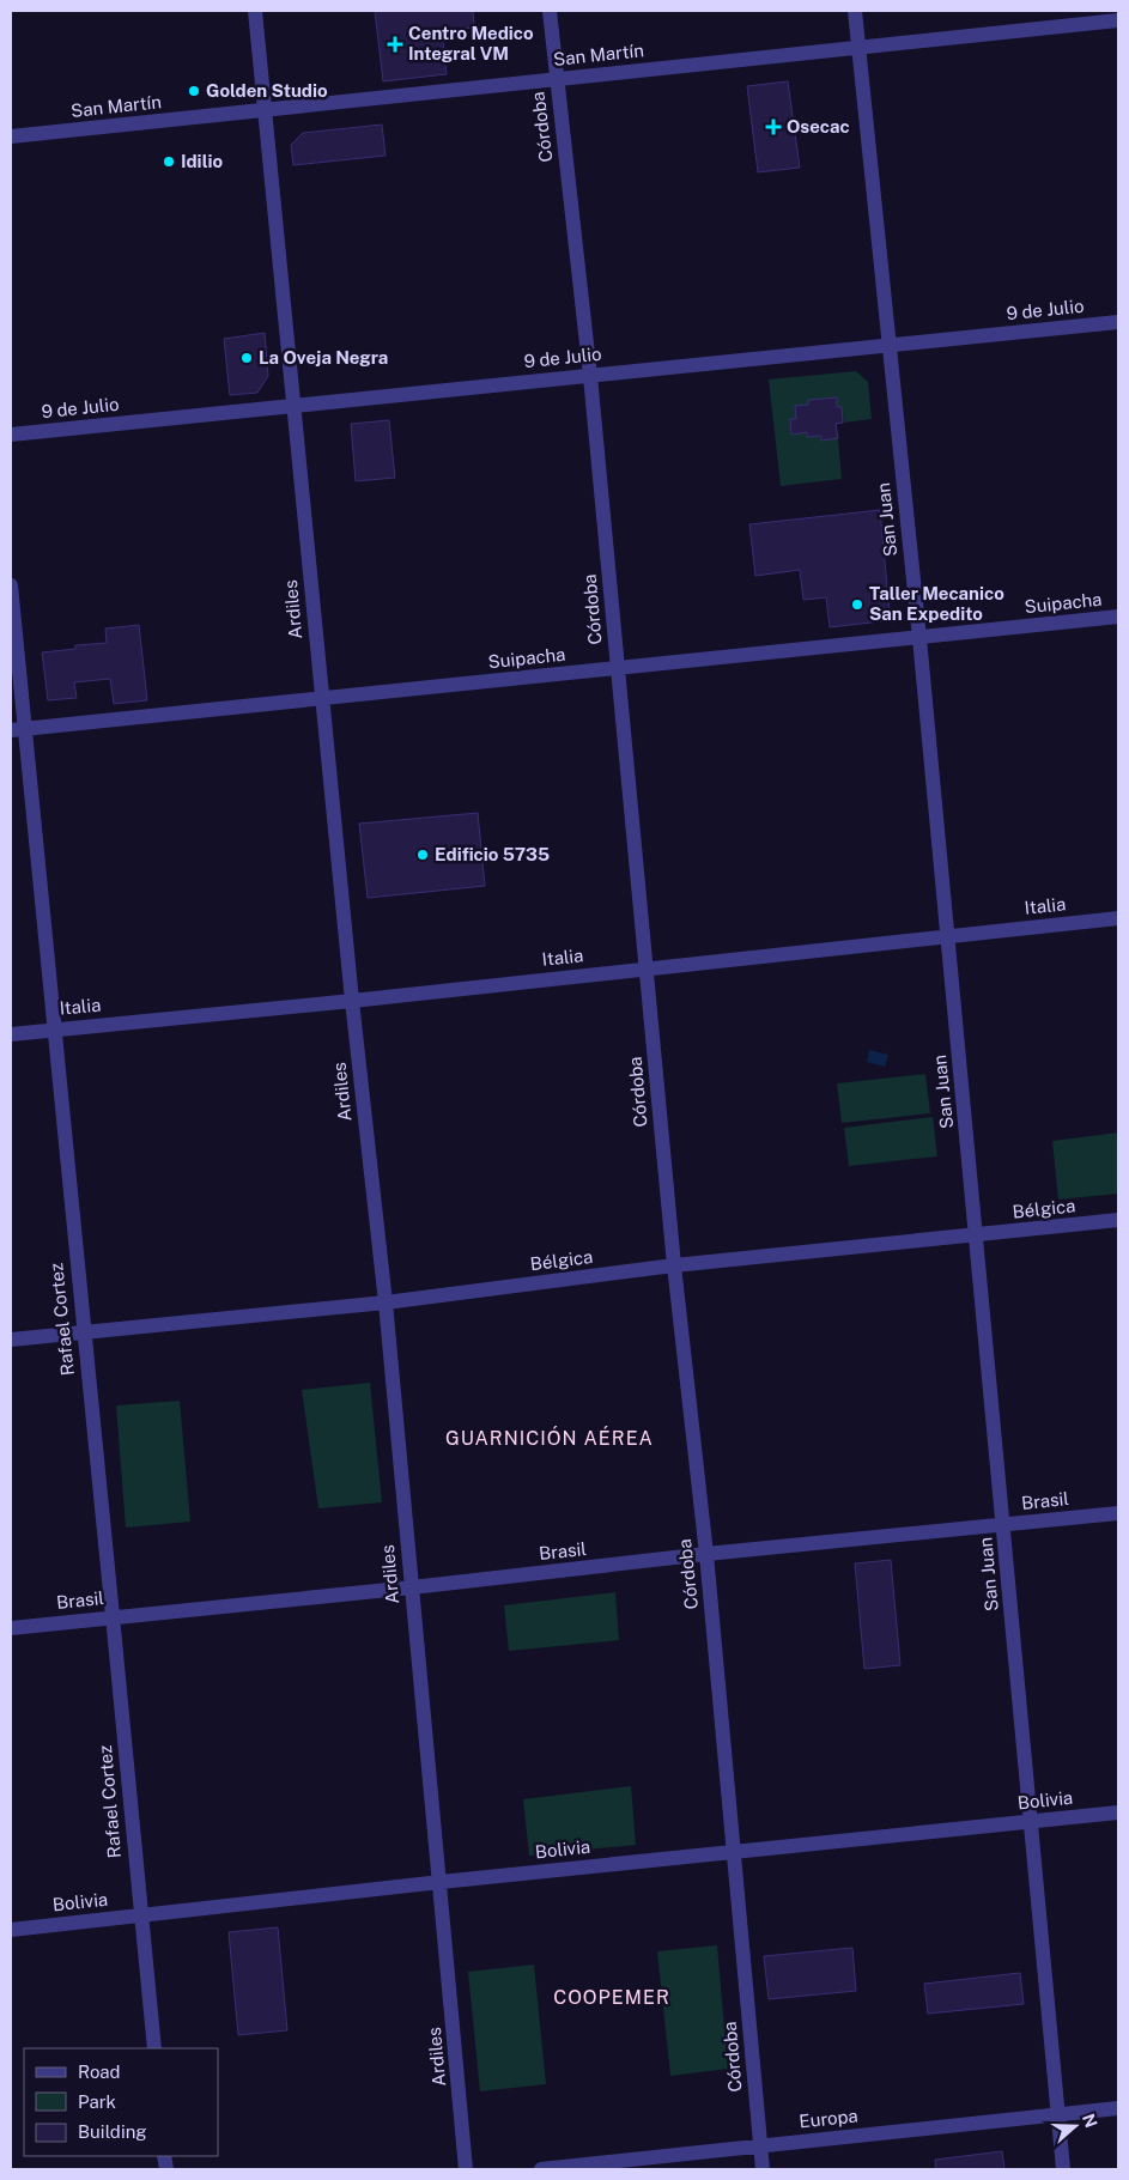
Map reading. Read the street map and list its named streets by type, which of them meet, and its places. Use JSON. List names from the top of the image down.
{
  "streets": {
    "street": [
      "San Martín",
      "Córdoba",
      "9 de Julio",
      "San Juan",
      "Suipacha",
      "Ardiles",
      "Italia",
      "Bélgica",
      "Rafael Cortez",
      "Brasil",
      "Bolivia",
      "Europa"
    ]
  },
  "crossings": [
    ["San Martín", "Córdoba"],
    ["San Martín", "San Juan"],
    ["San Martín", "Ardiles"],
    ["Córdoba", "9 de Julio"],
    ["Córdoba", "Suipacha"],
    ["Córdoba", "Italia"],
    ["Córdoba", "Bélgica"],
    ["Córdoba", "Brasil"],
    ["Córdoba", "Bolivia"],
    ["Córdoba", "Europa"],
    ["9 de Julio", "San Juan"],
    ["9 de Julio", "Ardiles"],
    ["San Juan", "Suipacha"],
    ["San Juan", "Italia"],
    ["San Juan", "Bélgica"],
    ["San Juan", "Brasil"],
    ["San Juan", "Bolivia"],
    ["San Juan", "Europa"],
    ["Suipacha", "Ardiles"],
    ["Suipacha", "Rafael Cortez"],
    ["Ardiles", "Italia"],
    ["Ardiles", "Bélgica"],
    ["Ardiles", "Brasil"],
    ["Ardiles", "Bolivia"],
    ["Italia", "Rafael Cortez"],
    ["Bélgica", "Rafael Cortez"],
    ["Rafael Cortez", "Brasil"],
    ["Rafael Cortez", "Bolivia"]
  ],
  "districts": ["GUARNICIÓN AÉREA", "COOPEMER"],
  "places": {
    "health": ["Centro Medico Integral VM", "Osecac"],
    "other": [
      "Golden Studio",
      "Idilio",
      "La Oveja Negra",
      "Taller Mecanico San Expedito",
      "Edificio 5735"
    ]
  },
  "legend": ["Road", "Park", "Building"],
  "north": "right"
}
